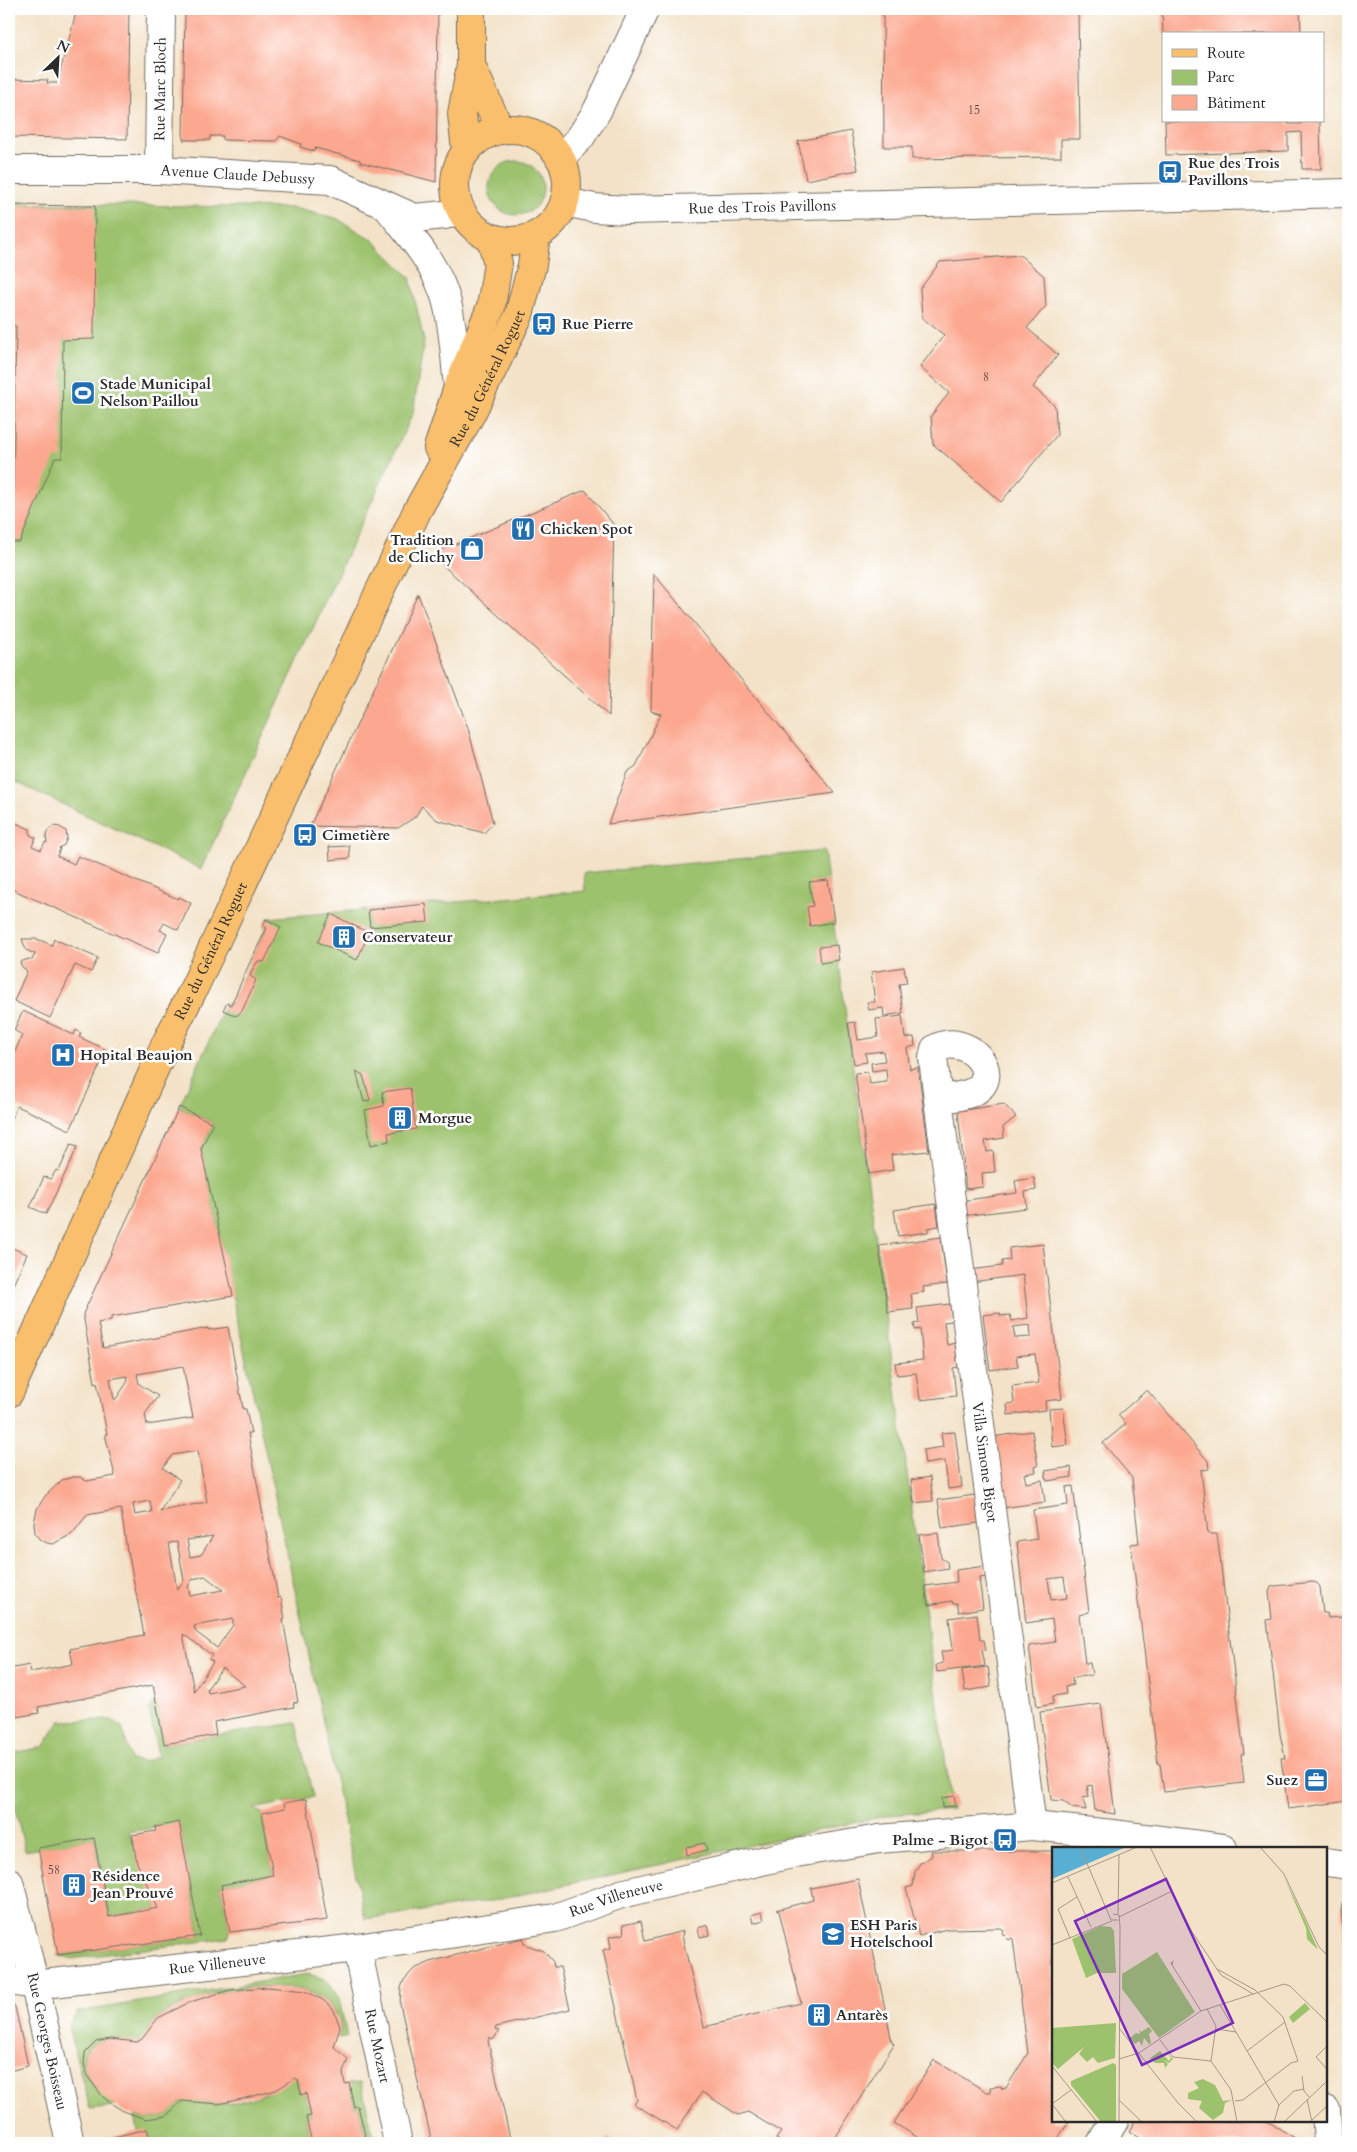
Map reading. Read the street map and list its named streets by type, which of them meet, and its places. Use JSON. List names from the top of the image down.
{
  "streets": {
    "main road": ["Rue du Général Roguet"],
    "street": [
      "Rue Marc Bloch",
      "Avenue Claude Debussy",
      "Rue des Trois Pavillons",
      "Villa Simone Bigot",
      "Rue Villeneuve",
      "Rue Georges Boisseau",
      "Rue Mozart"
    ]
  },
  "crossings": [
    ["Rue Marc Bloch", "Avenue Claude Debussy"],
    ["Avenue Claude Debussy", "Rue des Trois Pavillons"],
    ["Avenue Claude Debussy", "Rue du Général Roguet"],
    ["Rue des Trois Pavillons", "Rue du Général Roguet"],
    ["Villa Simone Bigot", "Rue Villeneuve"],
    ["Rue Villeneuve", "Rue Georges Boisseau"],
    ["Rue Villeneuve", "Rue Mozart"]
  ],
  "places": {
    "bus stop": [
      "Rue des Trois Pavillons",
      "Rue Pierre",
      "Cimetière",
      "Palme - Bigot"
    ],
    "sports": ["Stade Municipal Nelson Paillou"],
    "restaurant": ["Chicken Spot"],
    "shop": ["Tradition de Clichy"],
    "building": [
      "Conservateur",
      "Morgue",
      "Résidence Jean Prouvé",
      "Antarès"
    ],
    "hospital": ["Hopital Beaujon"],
    "office": ["Suez"],
    "school or university": ["ESH Paris Hotelschool"]
  },
  "house_numbers": ["15", "8", "58"],
  "legend": ["Route", "Parc", "Bâtiment"],
  "north": "top right"
}
